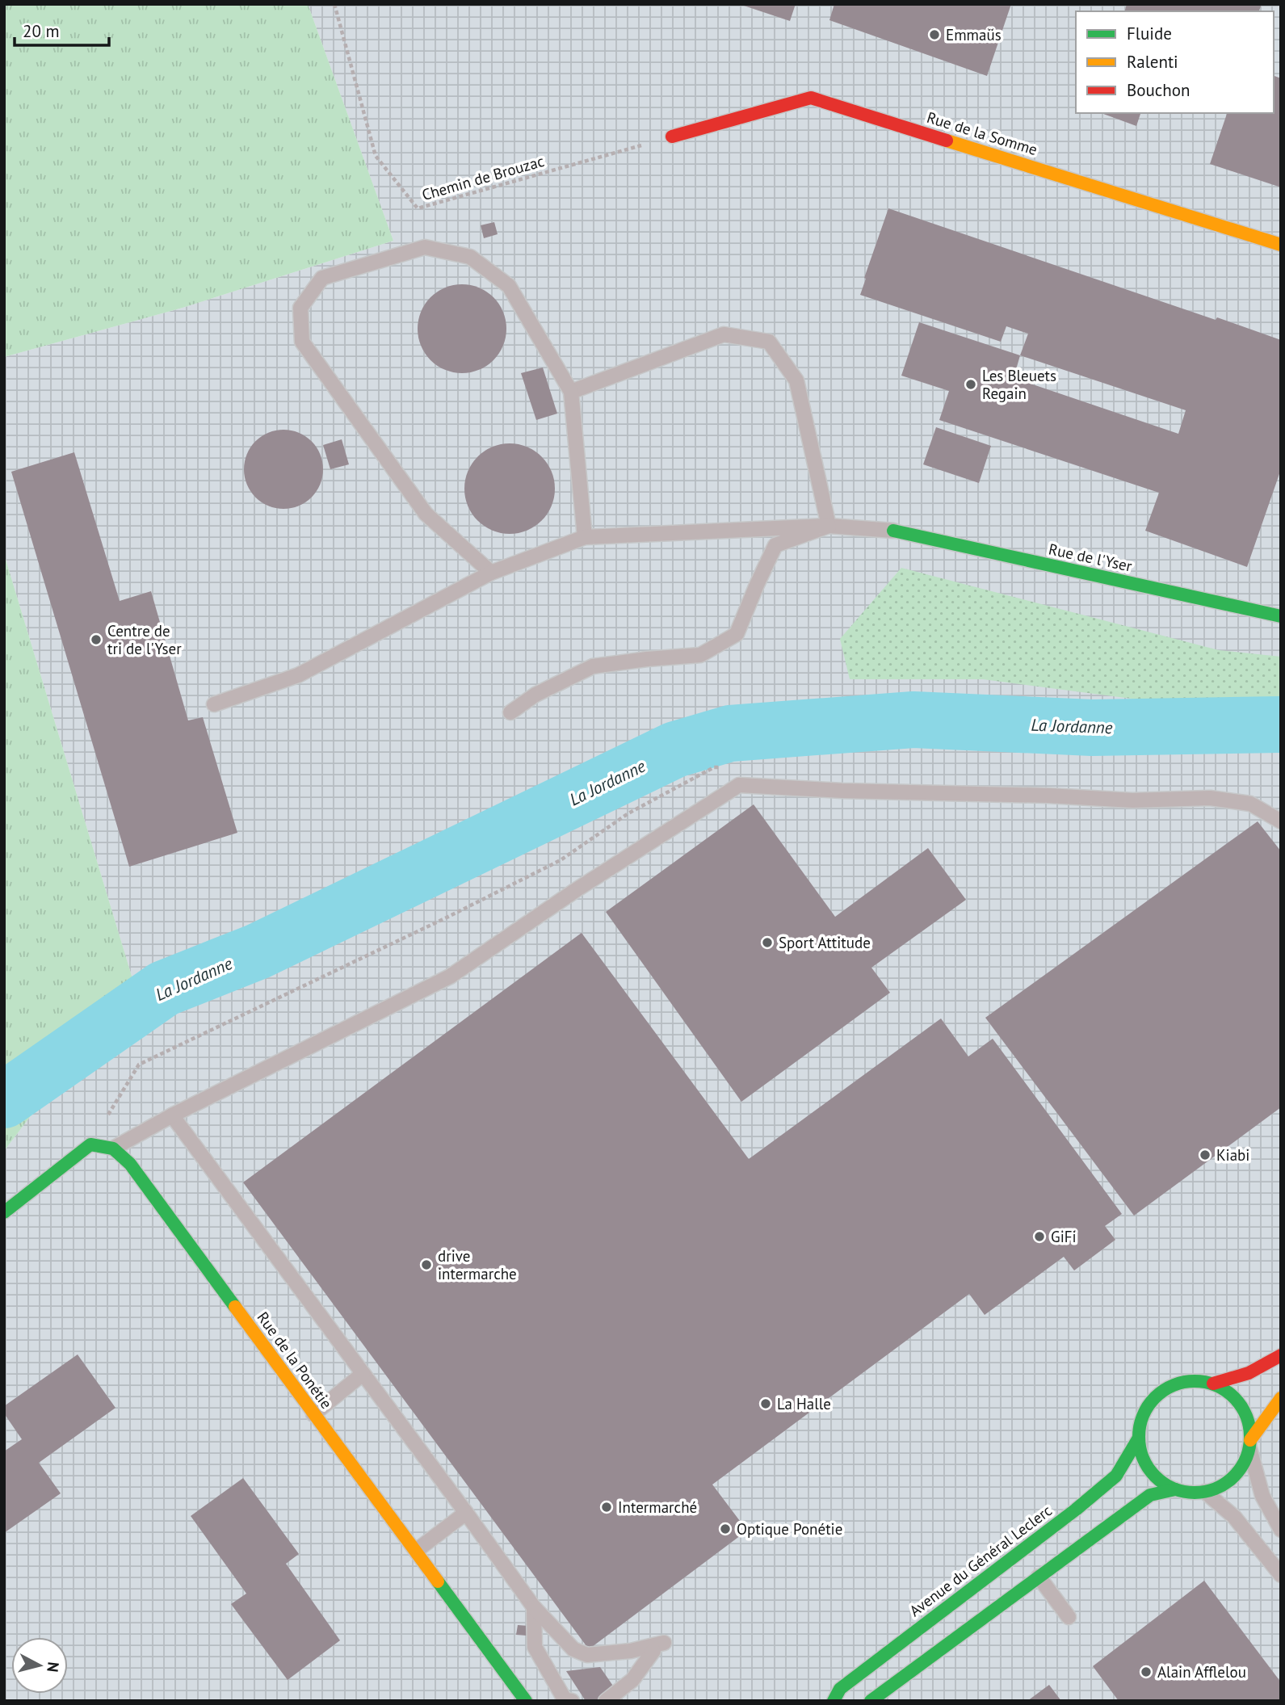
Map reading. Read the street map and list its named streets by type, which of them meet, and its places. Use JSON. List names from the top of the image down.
{
  "streets": {
    "street": [
      "Rue de la Somme",
      "Rue de l'Yser",
      "Rue de la Ponétie",
      "Avenue du Général Leclerc"
    ],
    "path": ["Chemin de Brouzac"]
  },
  "crossings": [
    ["Rue de la Somme", "Chemin de Brouzac"]
  ],
  "water": ["La Jordanne"],
  "places": [
    "Emmaüs",
    "Les Bleuets Regain",
    "Centre de tri de l'Yser",
    "Sport Attitude",
    "Kiabi",
    "GiFi",
    "drive intermarche",
    "La Halle",
    "Intermarché",
    "Optique Ponétie",
    "Alain Afflelou"
  ],
  "legend": ["Fluide", "Ralenti", "Bouchon"],
  "scale_bar": "20 m",
  "north": "right"
}
